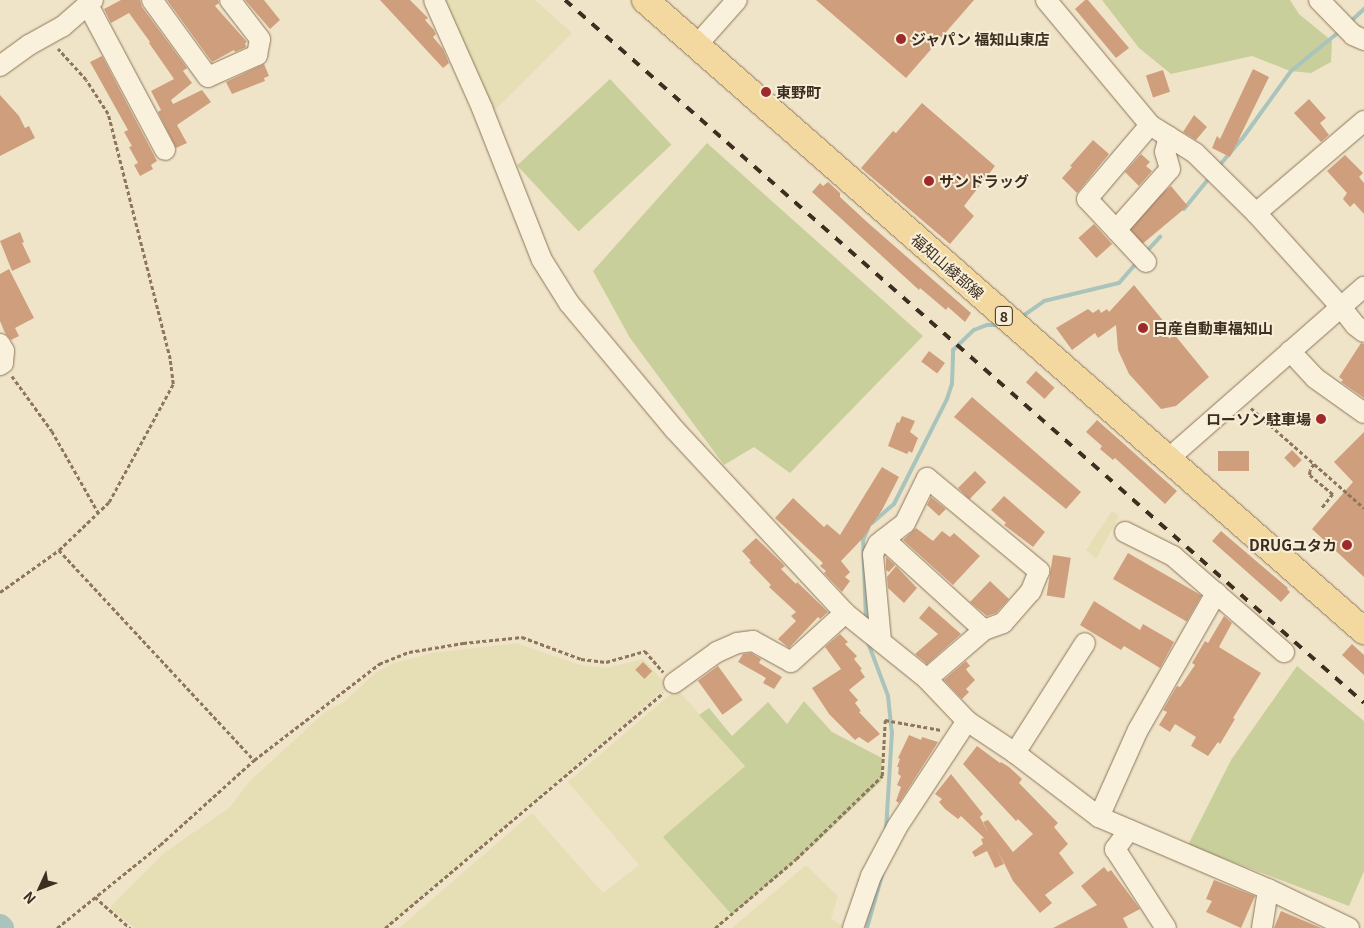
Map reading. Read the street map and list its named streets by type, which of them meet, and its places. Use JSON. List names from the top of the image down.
{
  "streets": {
    "main road": ["福知山綾部線", "8"]
  },
  "places": [
    "ジャパン 福知山東店",
    "東野町",
    "サンドラッグ",
    "日産自動車福知山",
    "ローソン駐車場",
    "DRUGユタカ"
  ],
  "north": "bottom left"
}
